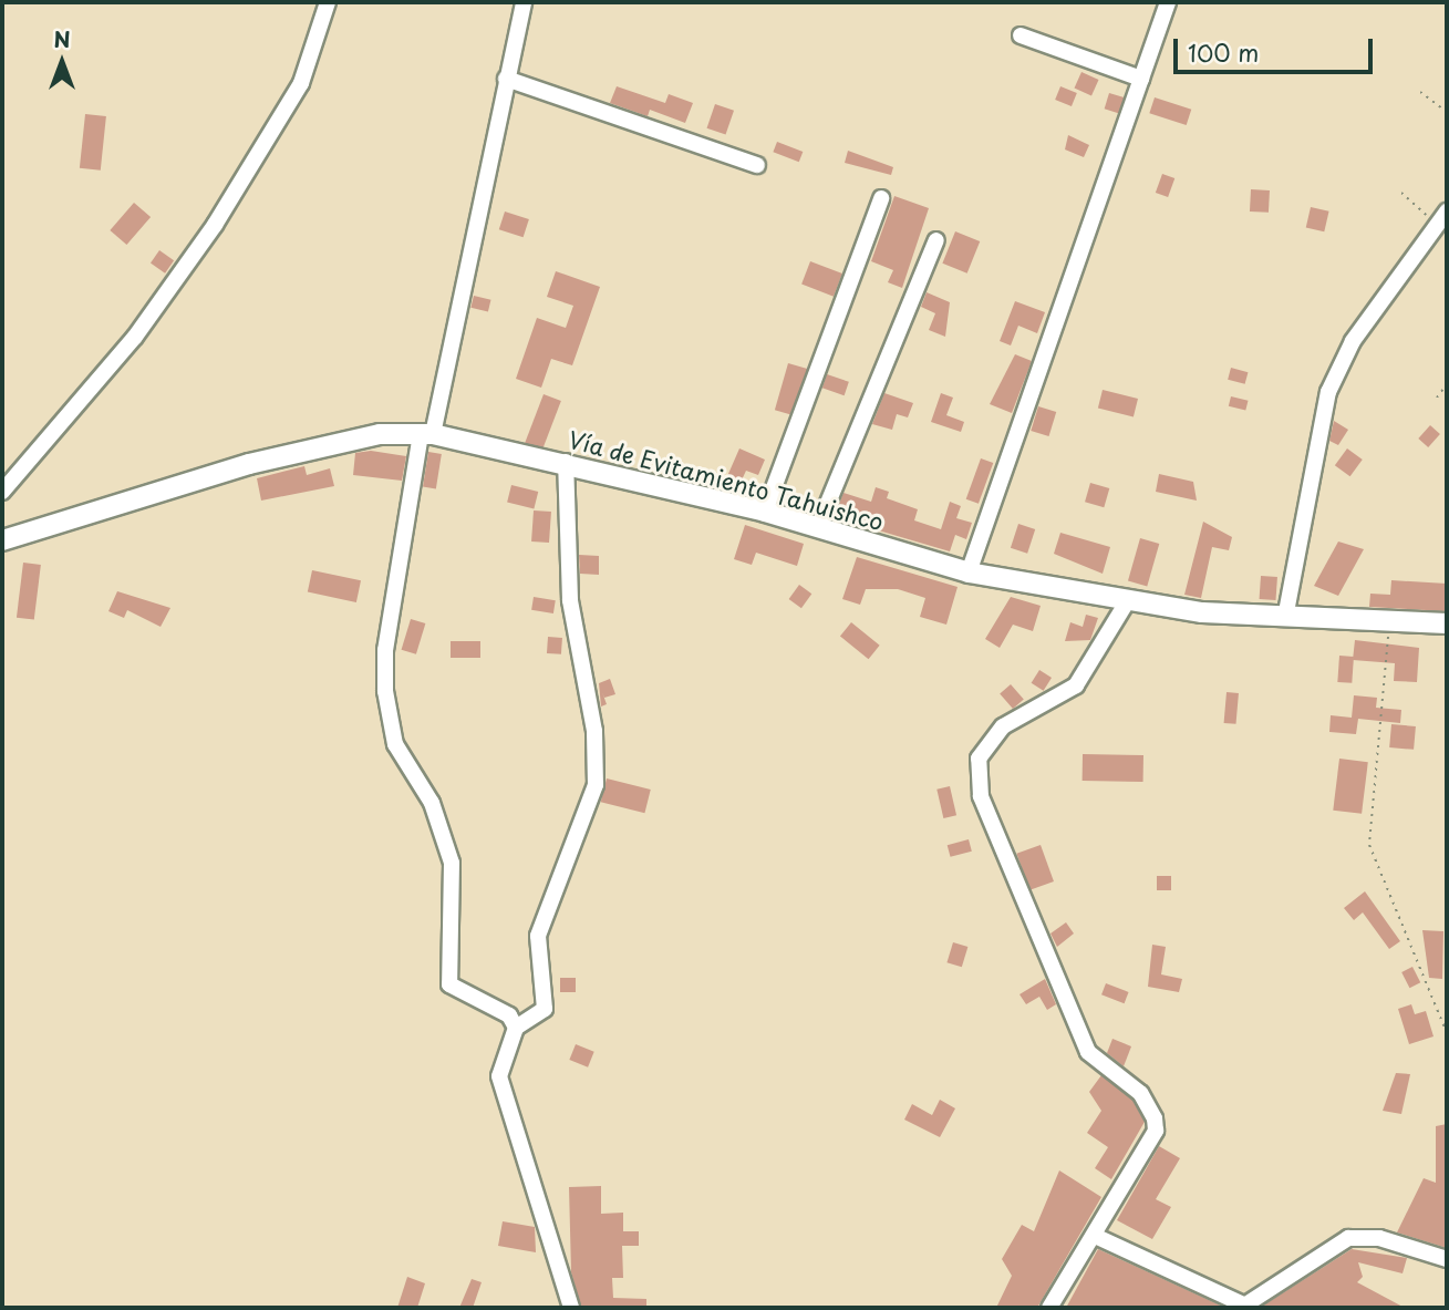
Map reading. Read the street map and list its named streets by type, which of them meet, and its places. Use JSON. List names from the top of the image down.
{
  "streets": {
    "main road": ["Vía de Evitamiento Tahuishco"]
  },
  "scale_bar": "100 m",
  "north": "top"
}
